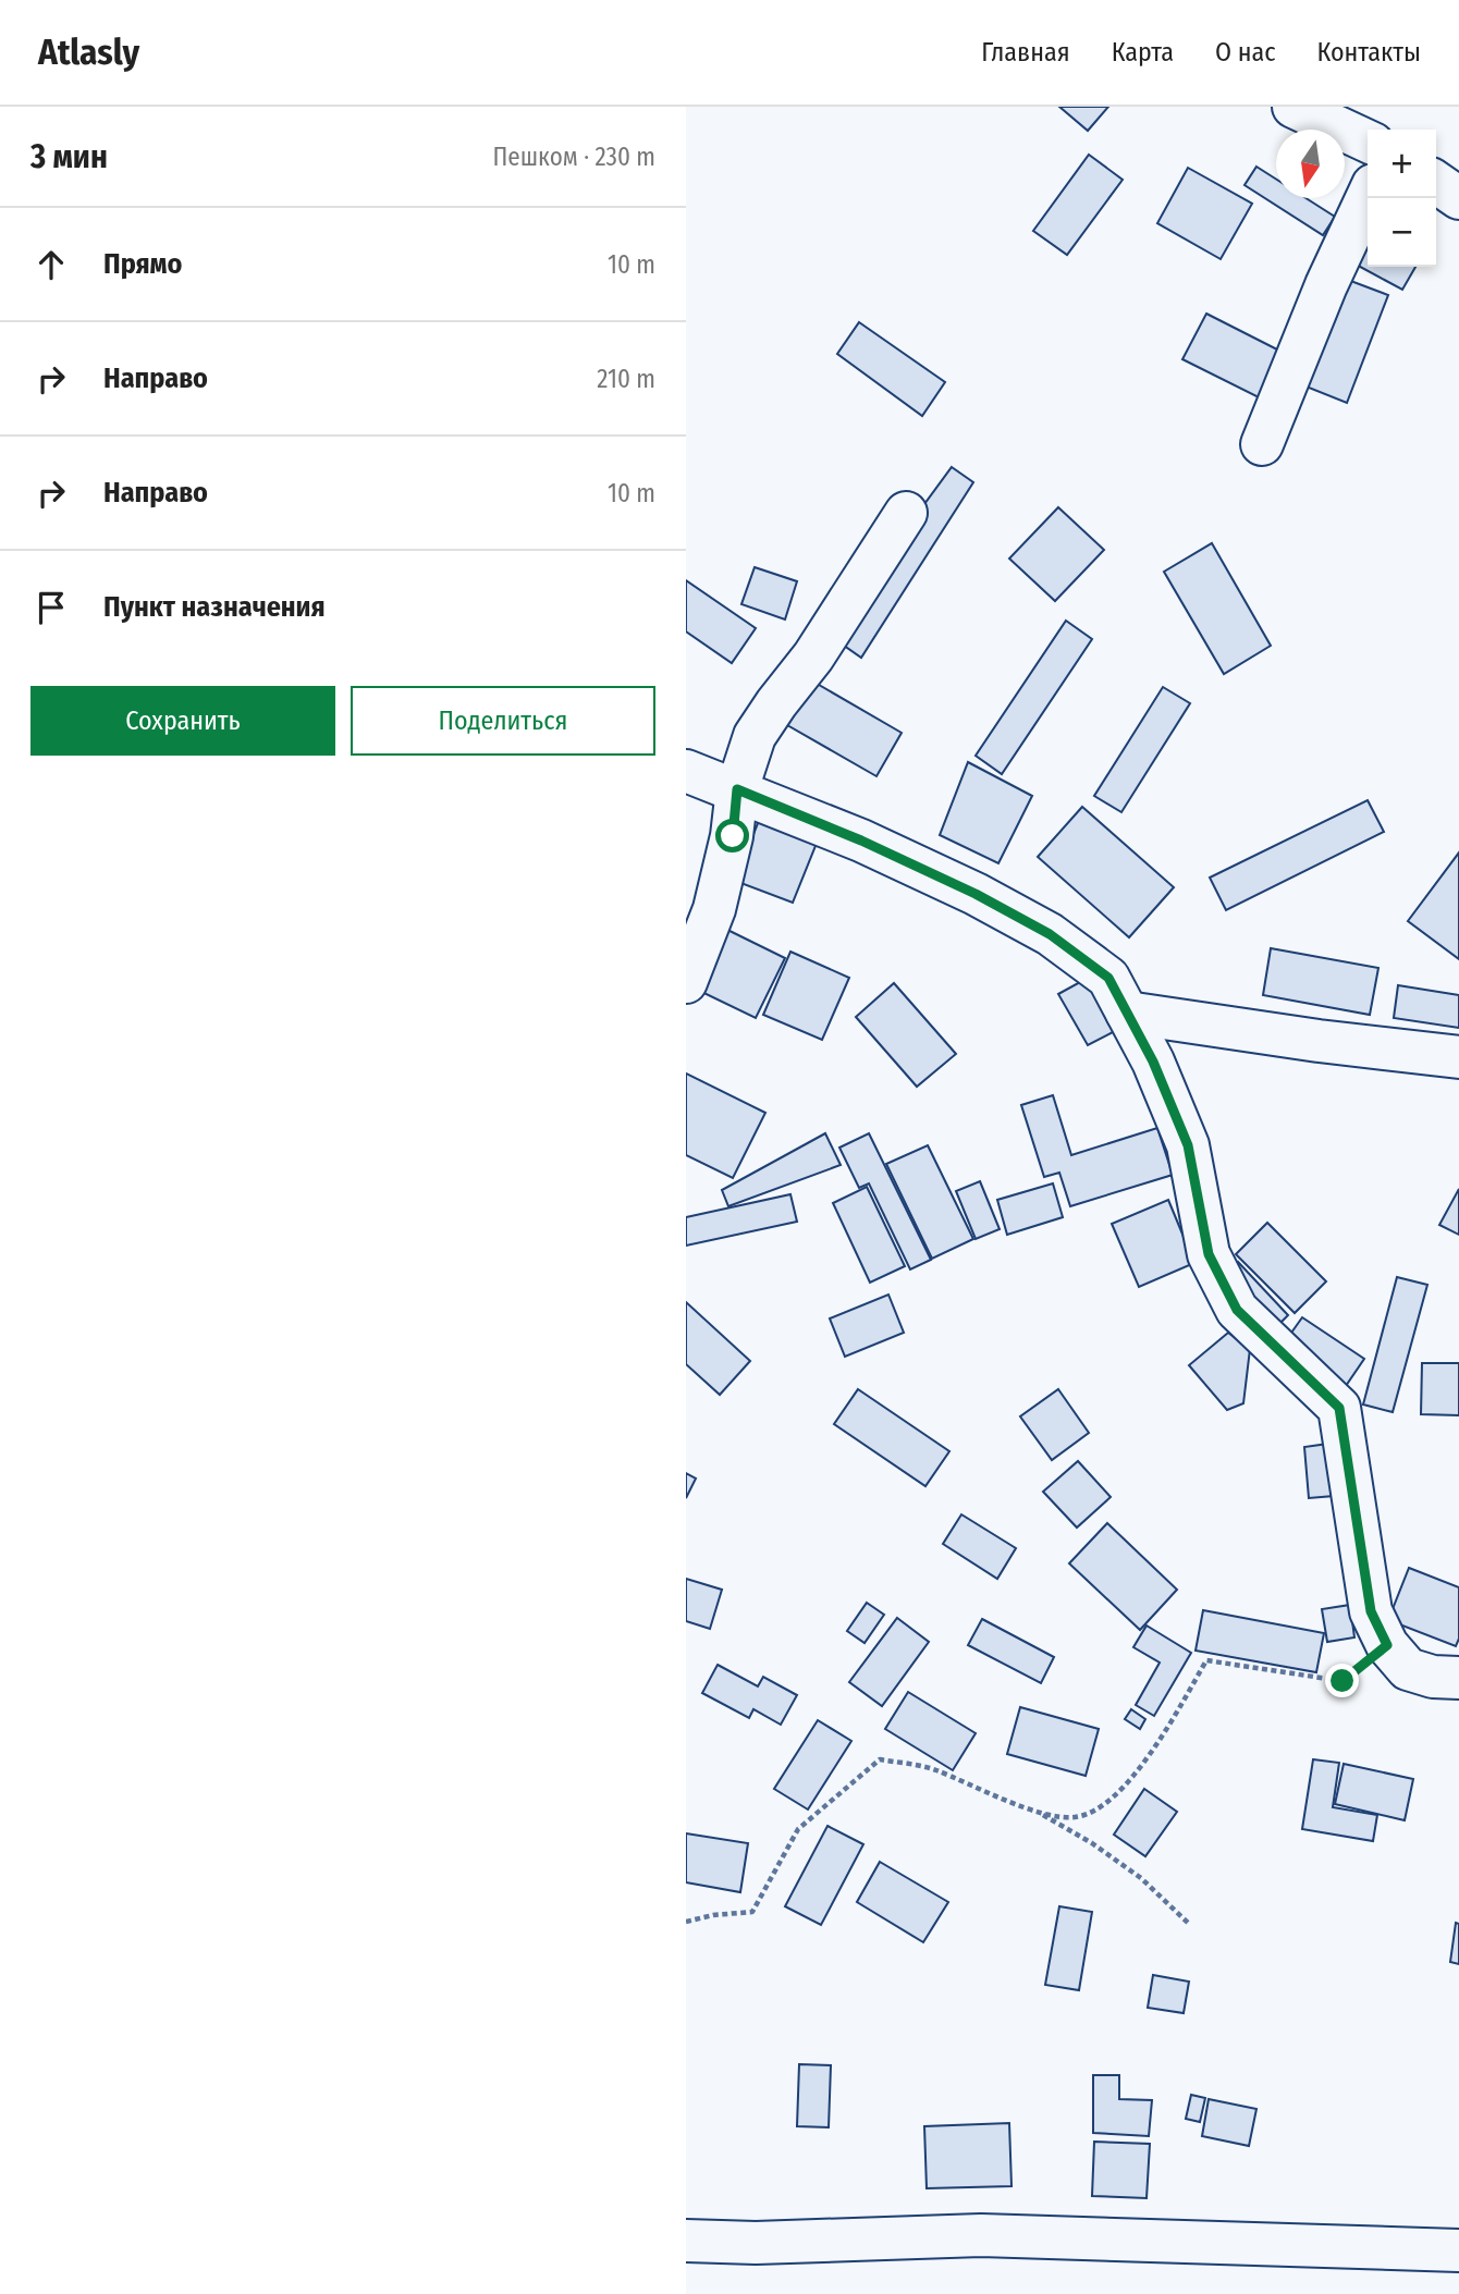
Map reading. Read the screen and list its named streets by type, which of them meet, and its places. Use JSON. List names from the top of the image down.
{
  "north": "bottom",
  "page": {
    "header": "Atlasly",
    "nav": [
      "Главная",
      "Карта",
      "О нас",
      "Контакты"
    ],
    "heading": ["3 мин", "Пешком · 230 m"],
    "map_buttons": ["+", "−"],
    "list": [
      ["Прямо", "10 m"],
      ["Направо", "210 m"],
      ["Направо", "10 m"],
      "Пункт назначения"
    ],
    "buttons": ["Сохранить", "Поделиться"]
  }
}
